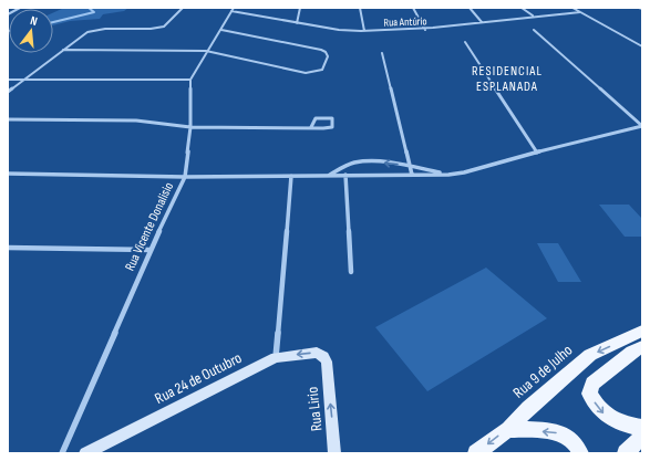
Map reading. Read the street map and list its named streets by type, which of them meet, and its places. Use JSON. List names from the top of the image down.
{
  "streets": {
    "main road": ["Rua 9 de Julho"],
    "street": [
      "Rua Antúrio",
      "Rua Vicente Donalisio",
      "Rua 24 de Outubro",
      "Rua Lirio"
    ]
  },
  "crossings": [
    ["Rua Antúrio", "Rua Vicente Donalisio"],
    ["Rua 24 de Outubro", "Rua Lirio"]
  ],
  "one_way": ["Rua 9 de Julho", "Rua Lirio"],
  "districts": ["RESIDENCIAL ESPLANADA"],
  "north": "top"
}
